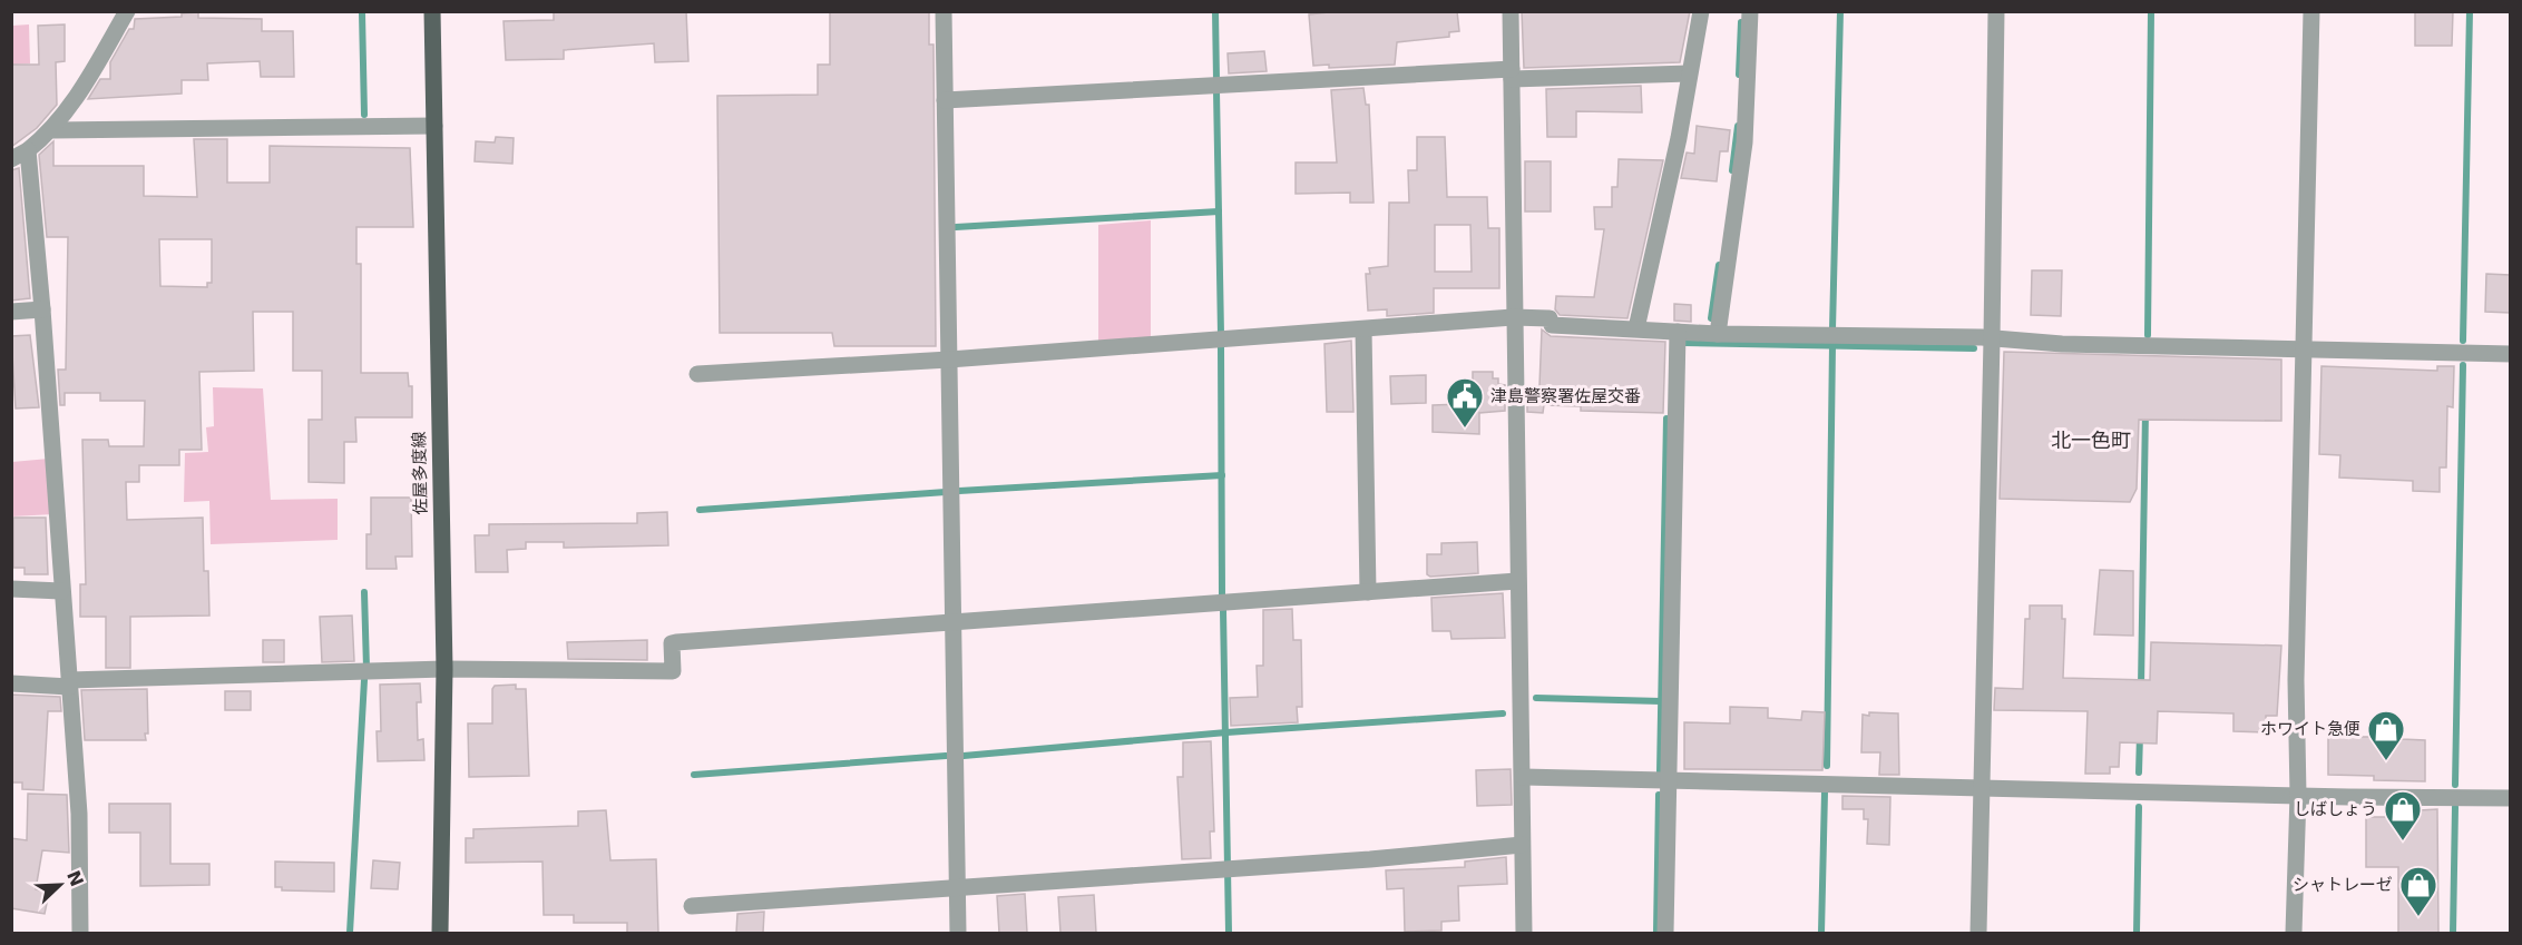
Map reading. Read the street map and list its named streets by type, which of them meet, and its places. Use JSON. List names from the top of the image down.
{
  "streets": {
    "main road": ["佐屋多度線"]
  },
  "districts": ["北一色町"],
  "places": {
    "public building": ["津島警察署佐屋交番"],
    "shop": ["ホワイト急便", "しばしょう", "シャトレーゼ"]
  },
  "north": "top right"
}
